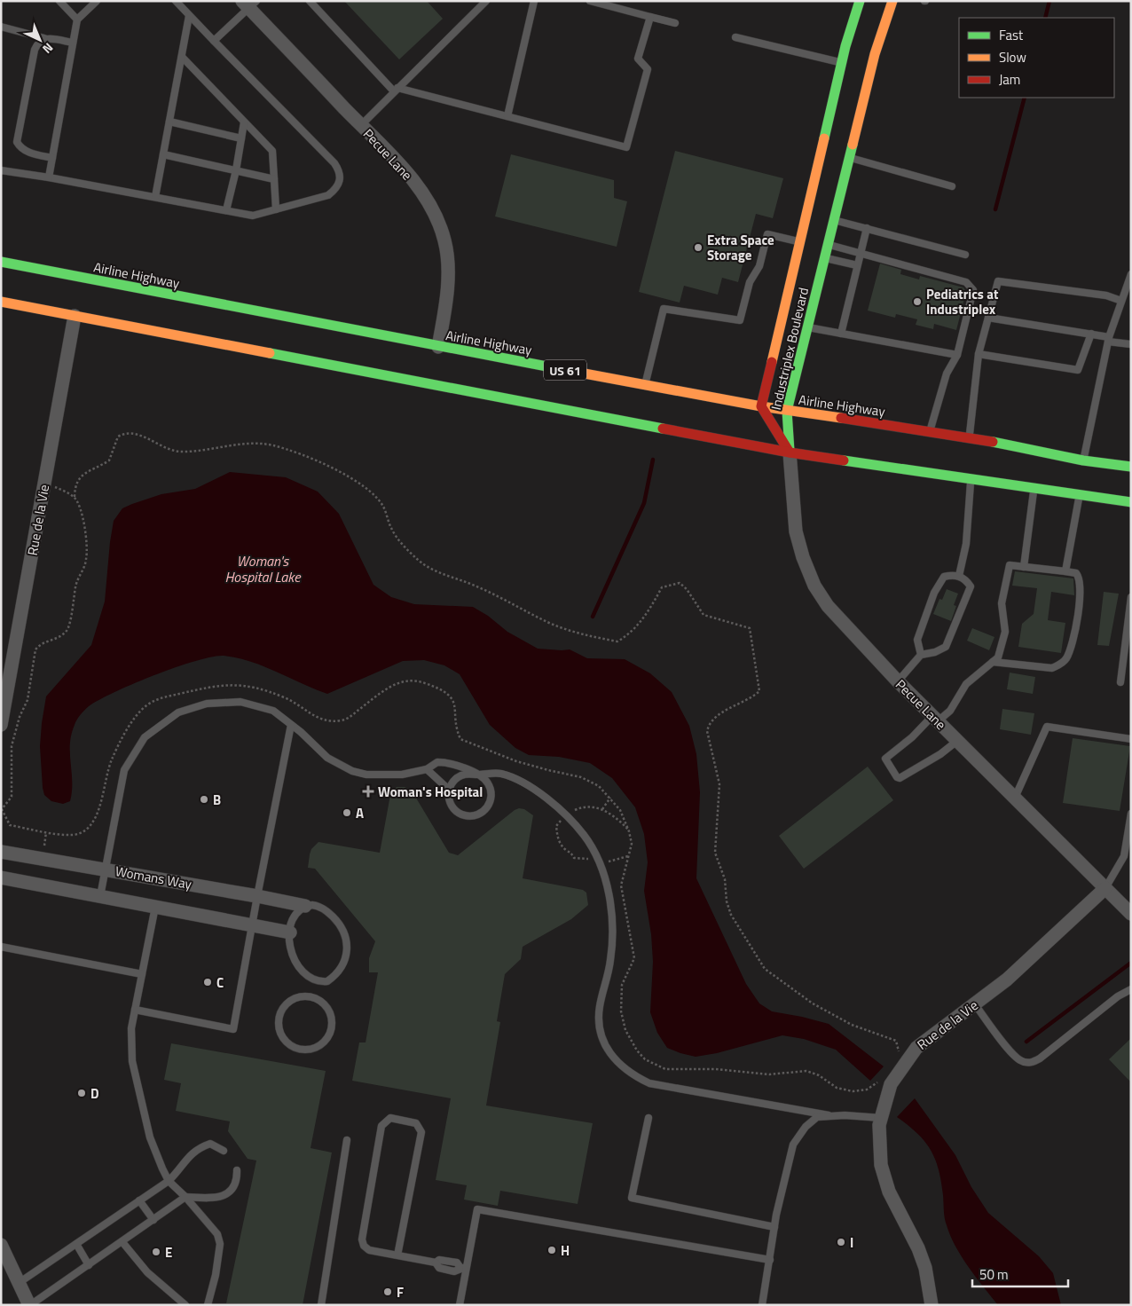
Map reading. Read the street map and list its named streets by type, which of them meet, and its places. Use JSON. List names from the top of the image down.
{
  "streets": {
    "main road": ["Airline Highway", "Industriplex Boulevard", "US 61"],
    "street": ["Pecue Lane", "Rue de la Vie", "Womans Way"]
  },
  "crossings": [
    ["Pecue Lane", "Airline Highway"],
    ["Pecue Lane", "Industriplex Boulevard"],
    ["Pecue Lane", "Rue de la Vie"],
    ["Airline Highway", "Industriplex Boulevard"]
  ],
  "water": ["Woman's Hospital Lake"],
  "places": {
    "other": [
      "Extra Space Storage",
      "Pediatrics at Industriplex",
      "B",
      "A",
      "C",
      "D",
      "I",
      "H",
      "E",
      "F"
    ],
    "health": ["Woman's Hospital"]
  },
  "legend": ["Fast", "Slow", "Jam"],
  "scale_bar": "50 m",
  "north": "bottom right"
}
